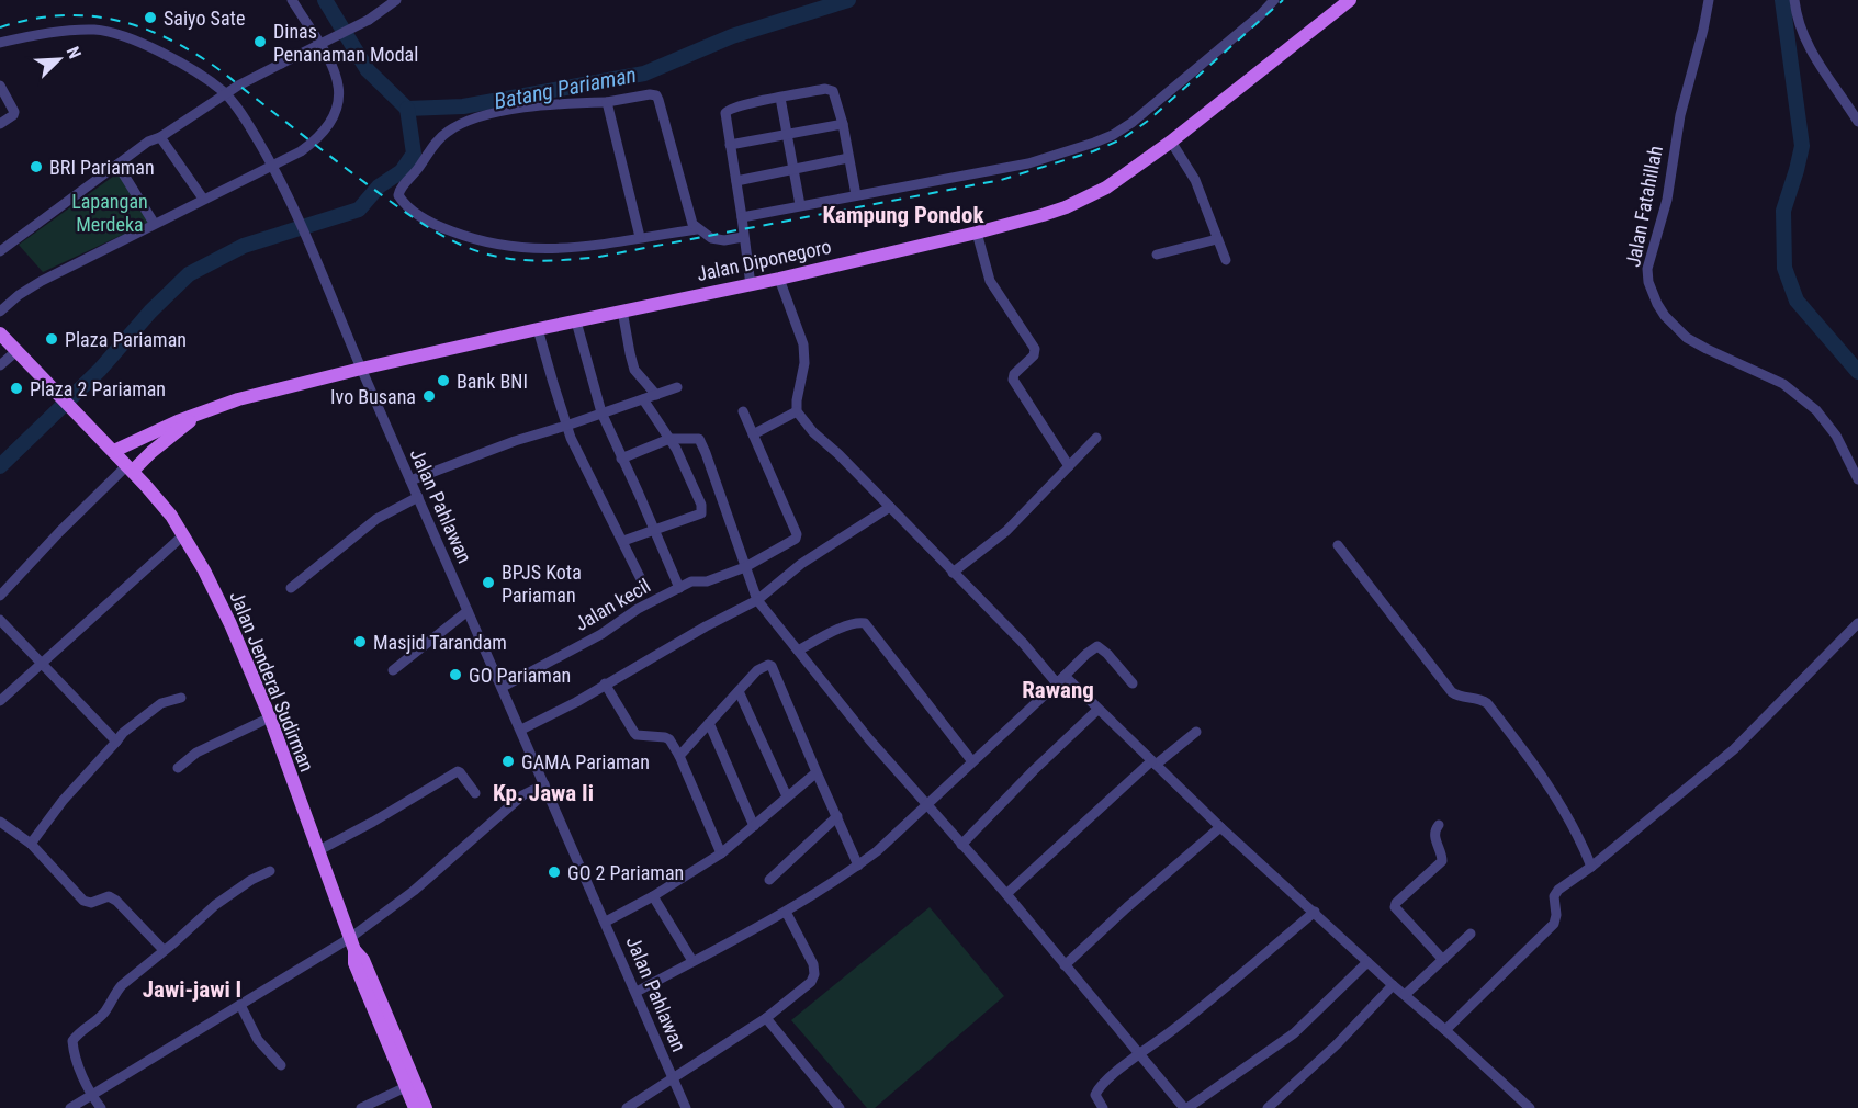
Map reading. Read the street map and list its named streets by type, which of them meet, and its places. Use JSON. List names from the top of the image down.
{
  "streets": {
    "main road": ["Jalan Diponegoro", "Jalan Jenderal Sudirman"],
    "street": ["Jalan Fatahillah", "Jalan Pahlawan", "Jalan kecil"]
  },
  "crossings": [
    ["Jalan Diponegoro", "Jalan Pahlawan"],
    ["Jalan Diponegoro", "Jalan Jenderal Sudirman"],
    ["Jalan Pahlawan", "Jalan kecil"]
  ],
  "districts": [
    "Kampung Pondok",
    "Rawang",
    "Kp. Jawa Ii",
    "Jawi-jawi I"
  ],
  "water": ["Batang Pariaman"],
  "parks": ["Lapangan Merdeka"],
  "places": [
    "Saiyo Sate",
    "Dinas Penanaman Modal",
    "BRI Pariaman",
    "Plaza Pariaman",
    "Bank BNI",
    "Plaza 2 Pariaman",
    "Ivo Busana",
    "BPJS Kota Pariaman",
    "Masjid Tarandam",
    "GO Pariaman",
    "GAMA Pariaman",
    "GO 2 Pariaman"
  ],
  "north": "top right"
}
